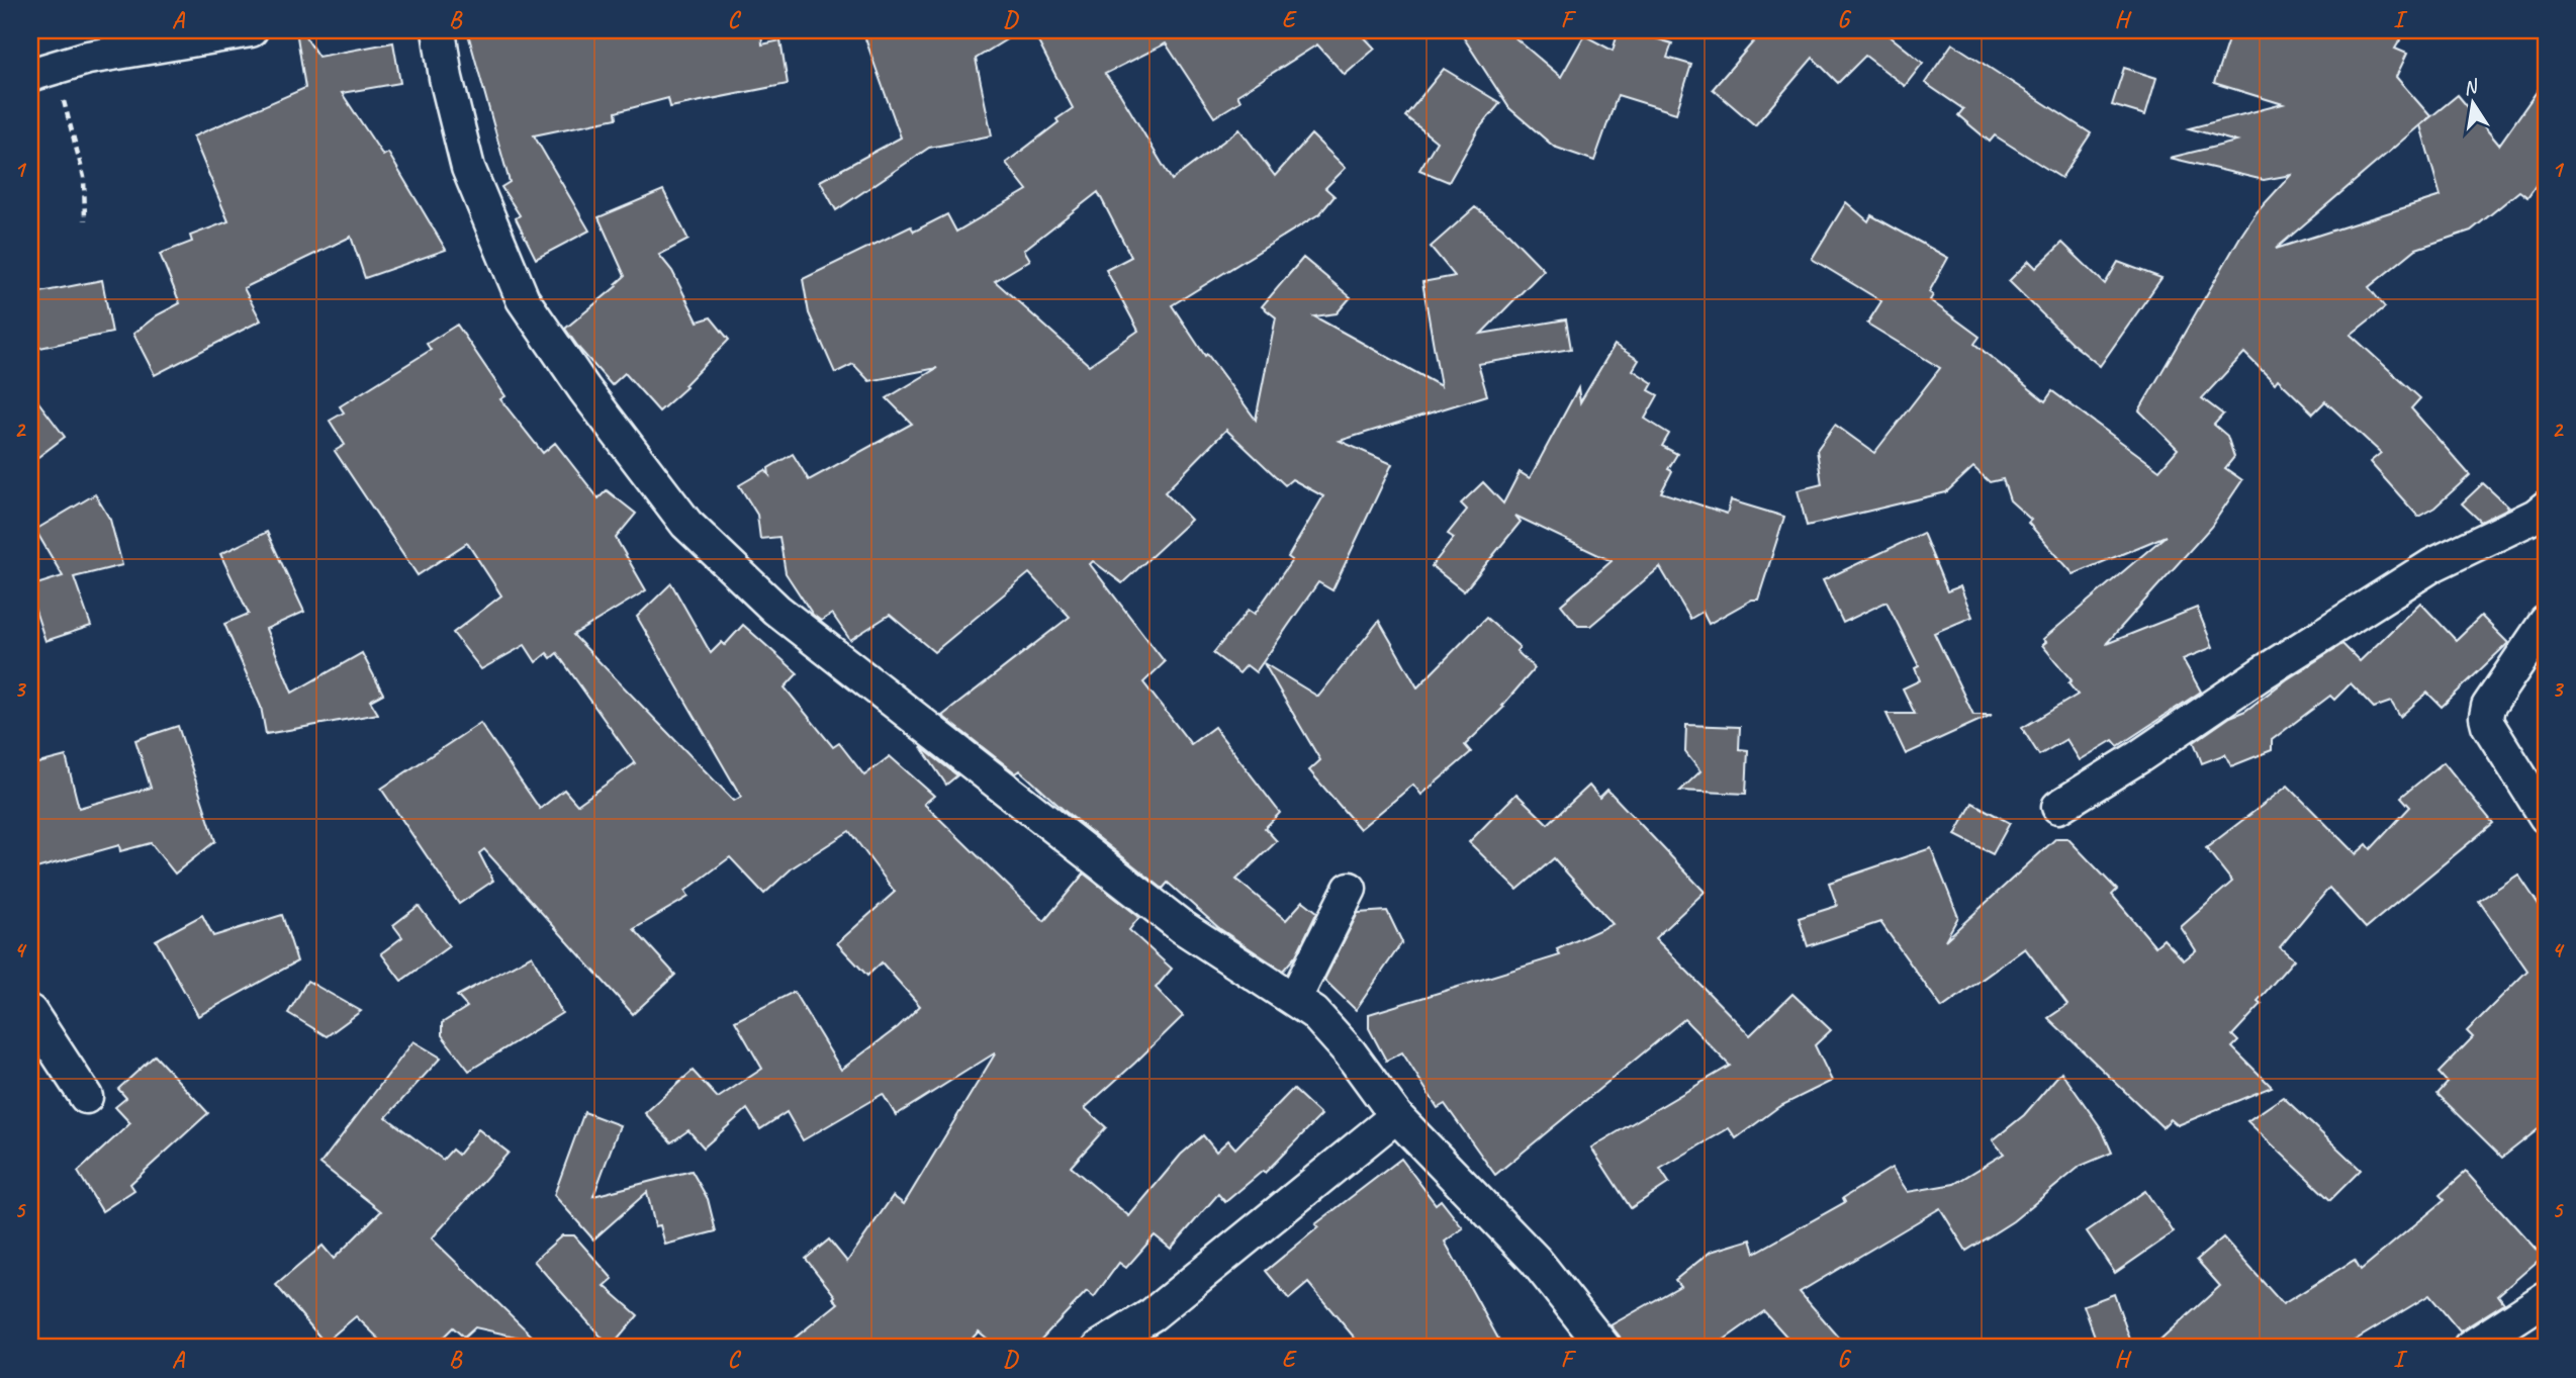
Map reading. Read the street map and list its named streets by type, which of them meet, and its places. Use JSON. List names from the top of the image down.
{
  "north": "top",
  "grid": {
    "columns": [
      "A",
      "B",
      "C",
      "D",
      "E",
      "F",
      "G",
      "H",
      "I"
    ],
    "rows": [
      "1",
      "2",
      "3",
      "4",
      "5"
    ]
  }
}
